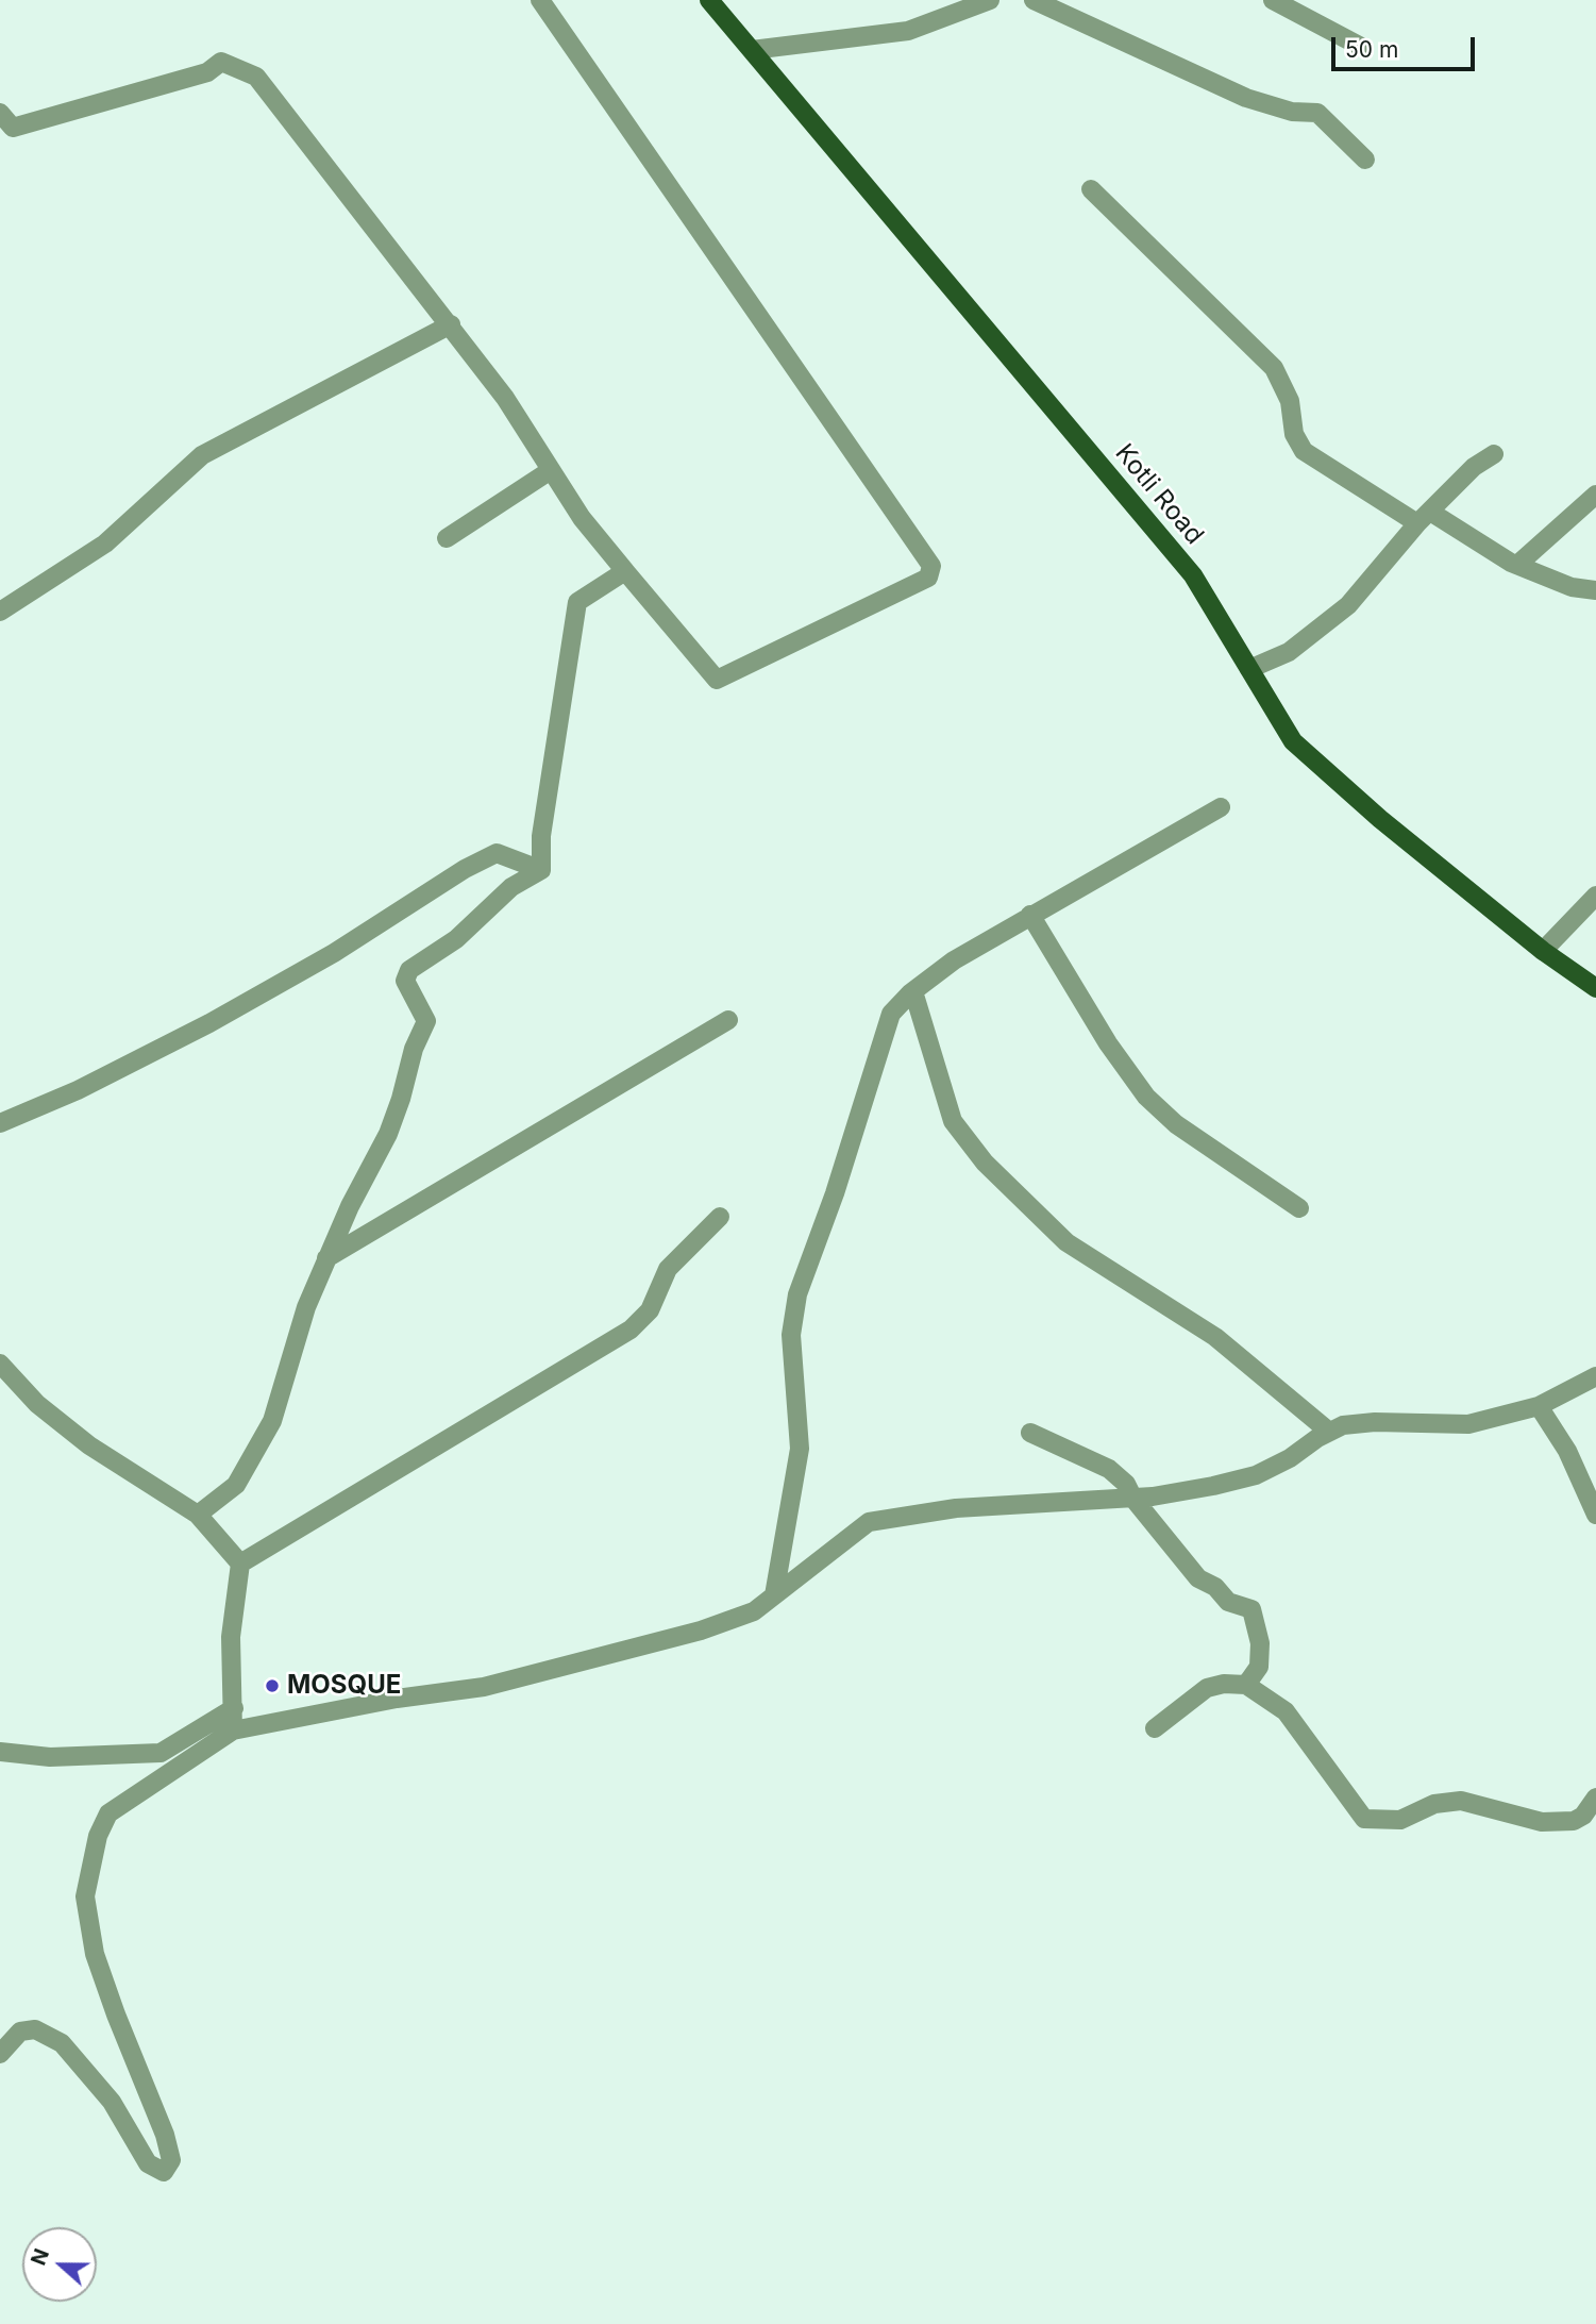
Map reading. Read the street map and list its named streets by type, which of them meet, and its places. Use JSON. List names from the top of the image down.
{
  "streets": {
    "main road": ["Kotli Road"]
  },
  "places": ["MOSQUE"],
  "scale_bar": "50 m",
  "north": "left"
}
